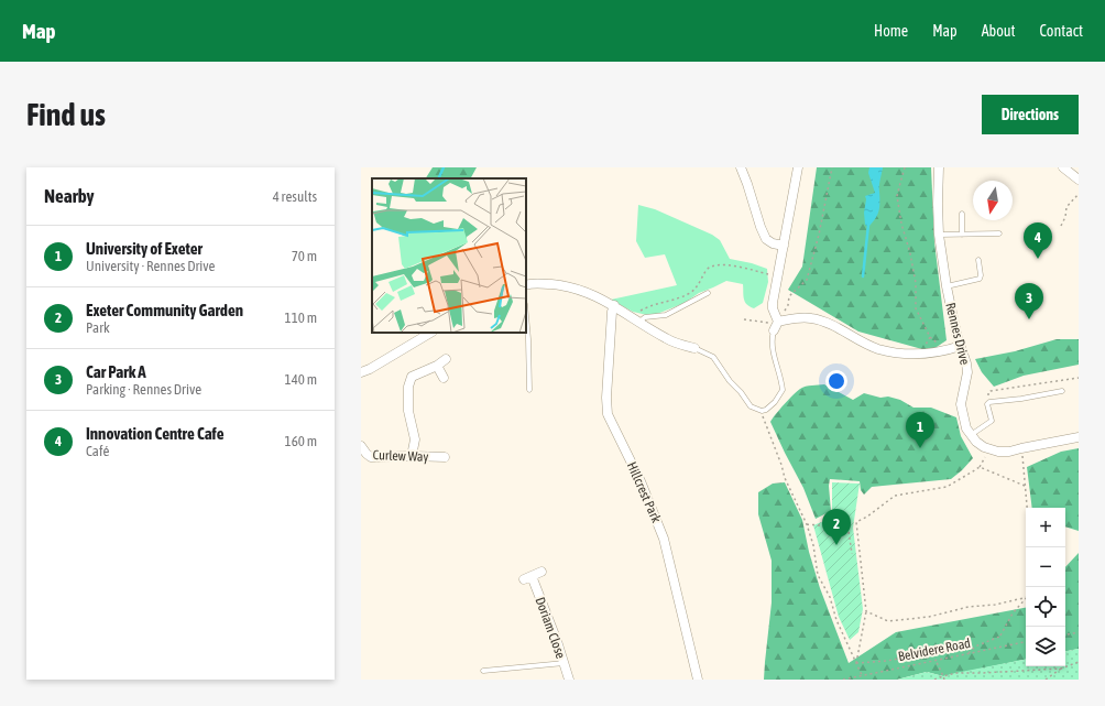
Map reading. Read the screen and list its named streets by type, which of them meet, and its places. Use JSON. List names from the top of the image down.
{
  "streets": {
    "street": [
      "Rennes Drive",
      "Curlew Way",
      "Hillcrest Park",
      "Doriam Close"
    ],
    "path": ["Belvidere Road"]
  },
  "north": "bottom",
  "page": {
    "header": "Map",
    "nav": [
      "Home",
      "Map",
      "About",
      "Contact"
    ],
    "buttons": "Directions",
    "title": "Find us",
    "heading": ["Nearby", "4 results"],
    "pins": [
      "4",
      "3",
      "1",
      "2"
    ],
    "list": [
      {
        "mark": "1",
        "name": "University of Exeter",
        "note": "University · Rennes Drive",
        "value": "70 m"
      },
      {
        "mark": "2",
        "name": "Exeter Community Garden",
        "note": "Park",
        "value": "110 m"
      },
      {
        "mark": "3",
        "name": "Car Park A",
        "note": "Parking · Rennes Drive",
        "value": "140 m"
      },
      {
        "mark": "4",
        "name": "Innovation Centre Cafe",
        "note": "Café",
        "value": "160 m"
      }
    ],
    "map_buttons": ["+", "−"]
  }
}
